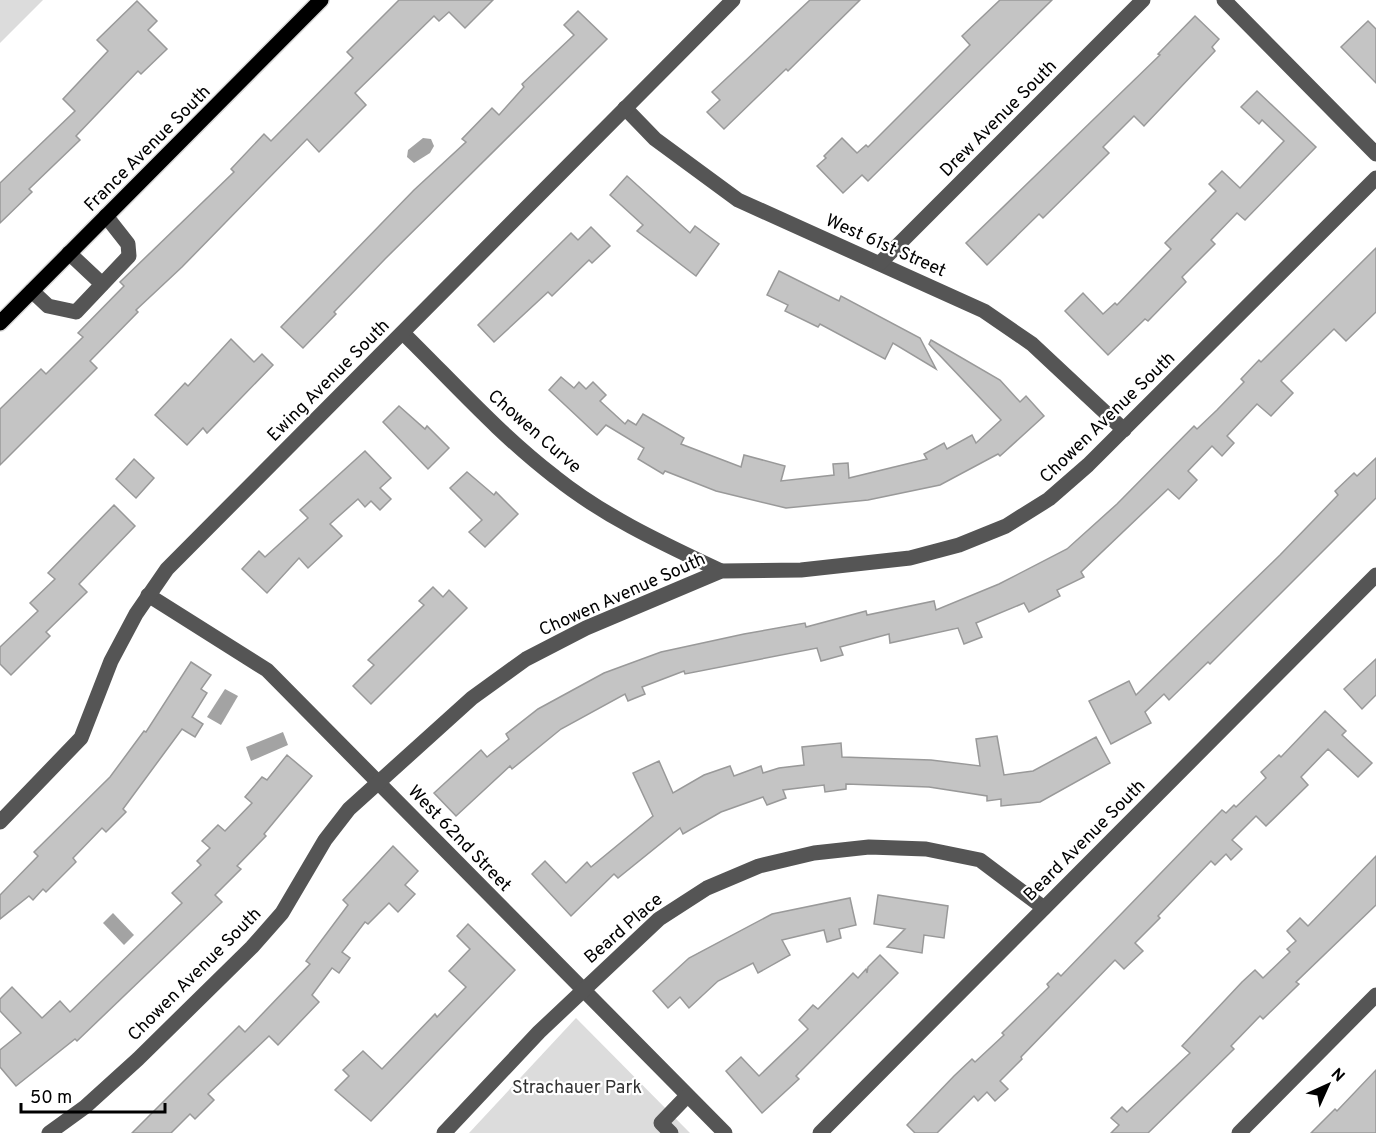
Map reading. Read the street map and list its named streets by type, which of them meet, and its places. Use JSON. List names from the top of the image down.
{
  "streets": {
    "main road": ["France Avenue South"],
    "street": [
      "Drew Avenue South",
      "West 61st Street",
      "Ewing Avenue South",
      "Chowen Avenue South",
      "Chowen Curve",
      "West 62nd Street",
      "Beard Avenue South",
      "Beard Place"
    ]
  },
  "crossings": [
    ["Drew Avenue South", "West 61st Street"],
    ["West 61st Street", "Ewing Avenue South"],
    ["West 61st Street", "Chowen Avenue South"],
    ["Ewing Avenue South", "Chowen Curve"],
    ["Ewing Avenue South", "West 62nd Street"],
    ["Chowen Avenue South", "Chowen Curve"],
    ["Chowen Avenue South", "West 62nd Street"],
    ["West 62nd Street", "Beard Place"],
    ["Beard Avenue South", "Beard Place"]
  ],
  "parks": ["Strachauer Park"],
  "scale_bar": "50 m",
  "north": "top right"
}
